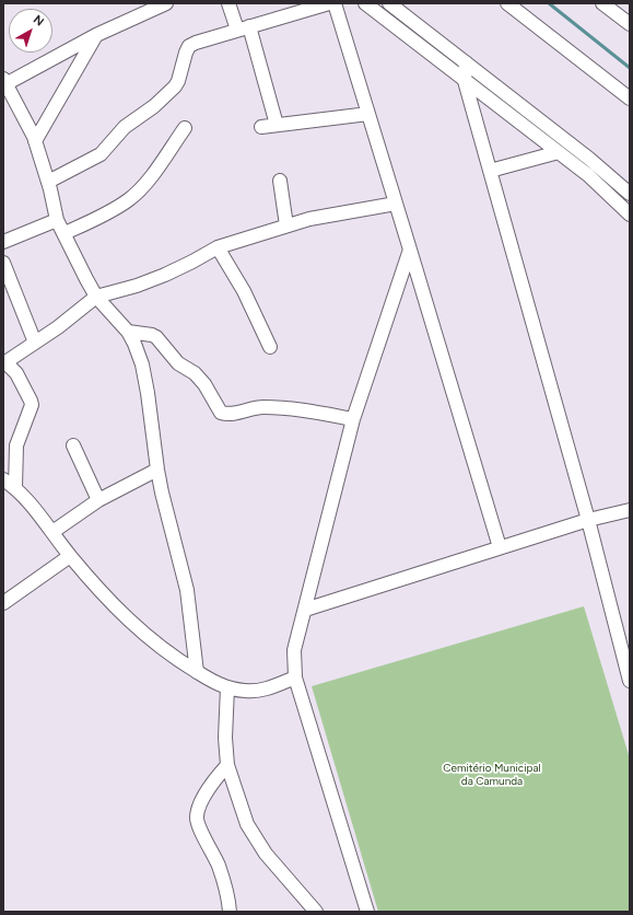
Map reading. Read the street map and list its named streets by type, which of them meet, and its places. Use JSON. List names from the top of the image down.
{
  "parks": ["Cemitério Municipal da Camunda"],
  "north": "top right"
}
